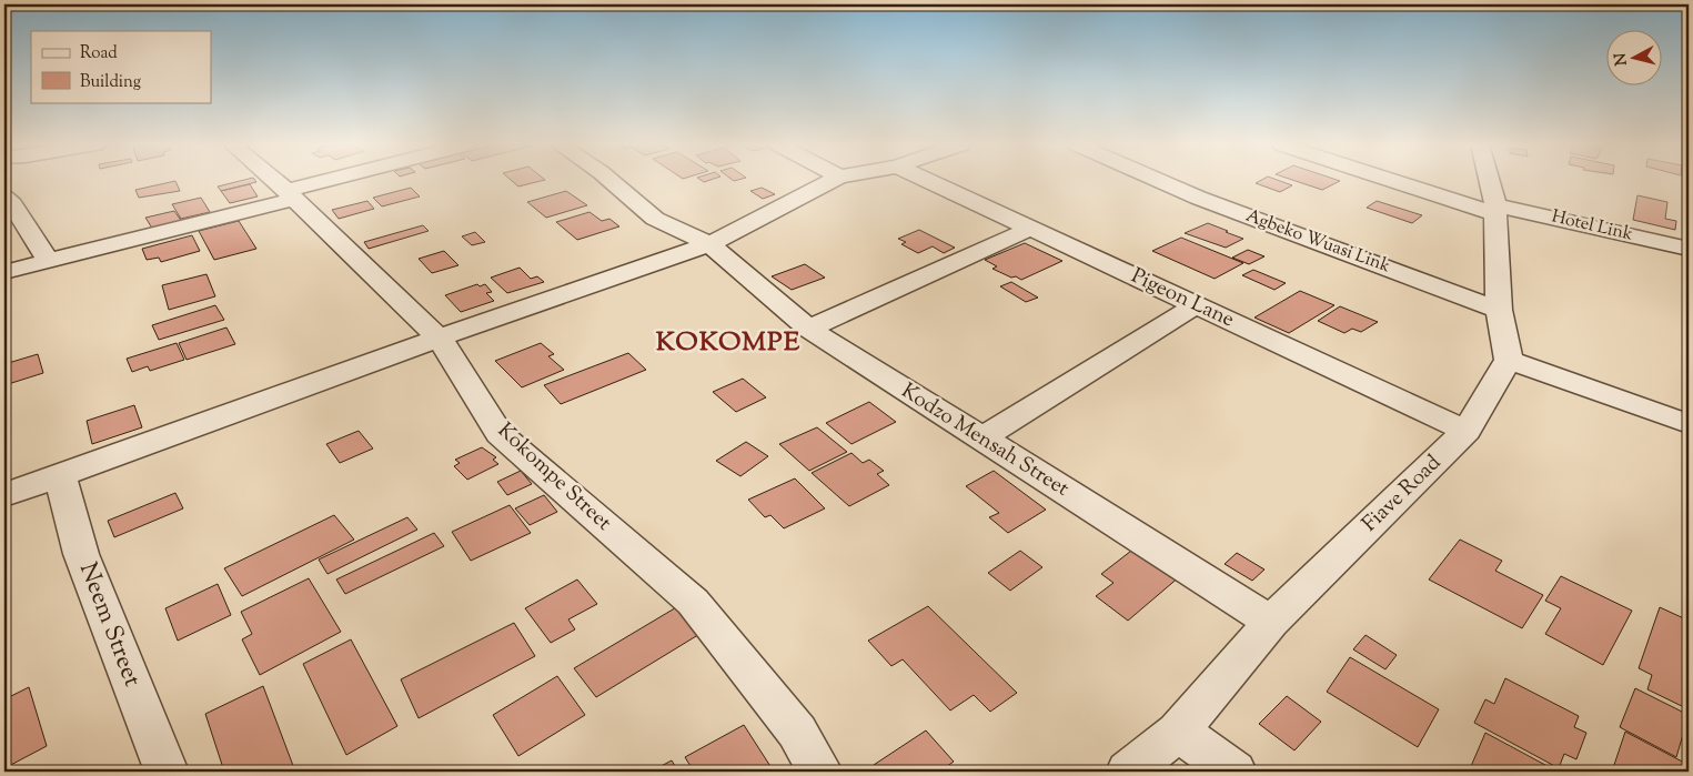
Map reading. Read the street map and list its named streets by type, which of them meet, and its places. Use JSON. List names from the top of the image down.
{
  "streets": {
    "street": [
      "Hotel Link",
      "Agbeko Wuasi Link",
      "Pigeon Lane",
      "Kodzo Mensah Street",
      "Kokompe Street",
      "Fiave Road",
      "Neem Street"
    ]
  },
  "crossings": [
    ["Pigeon Lane", "Fiave Road"],
    ["Kodzo Mensah Street", "Fiave Road"]
  ],
  "districts": ["KOKOMPE"],
  "legend": ["Road", "Building"],
  "north": "left"
}
